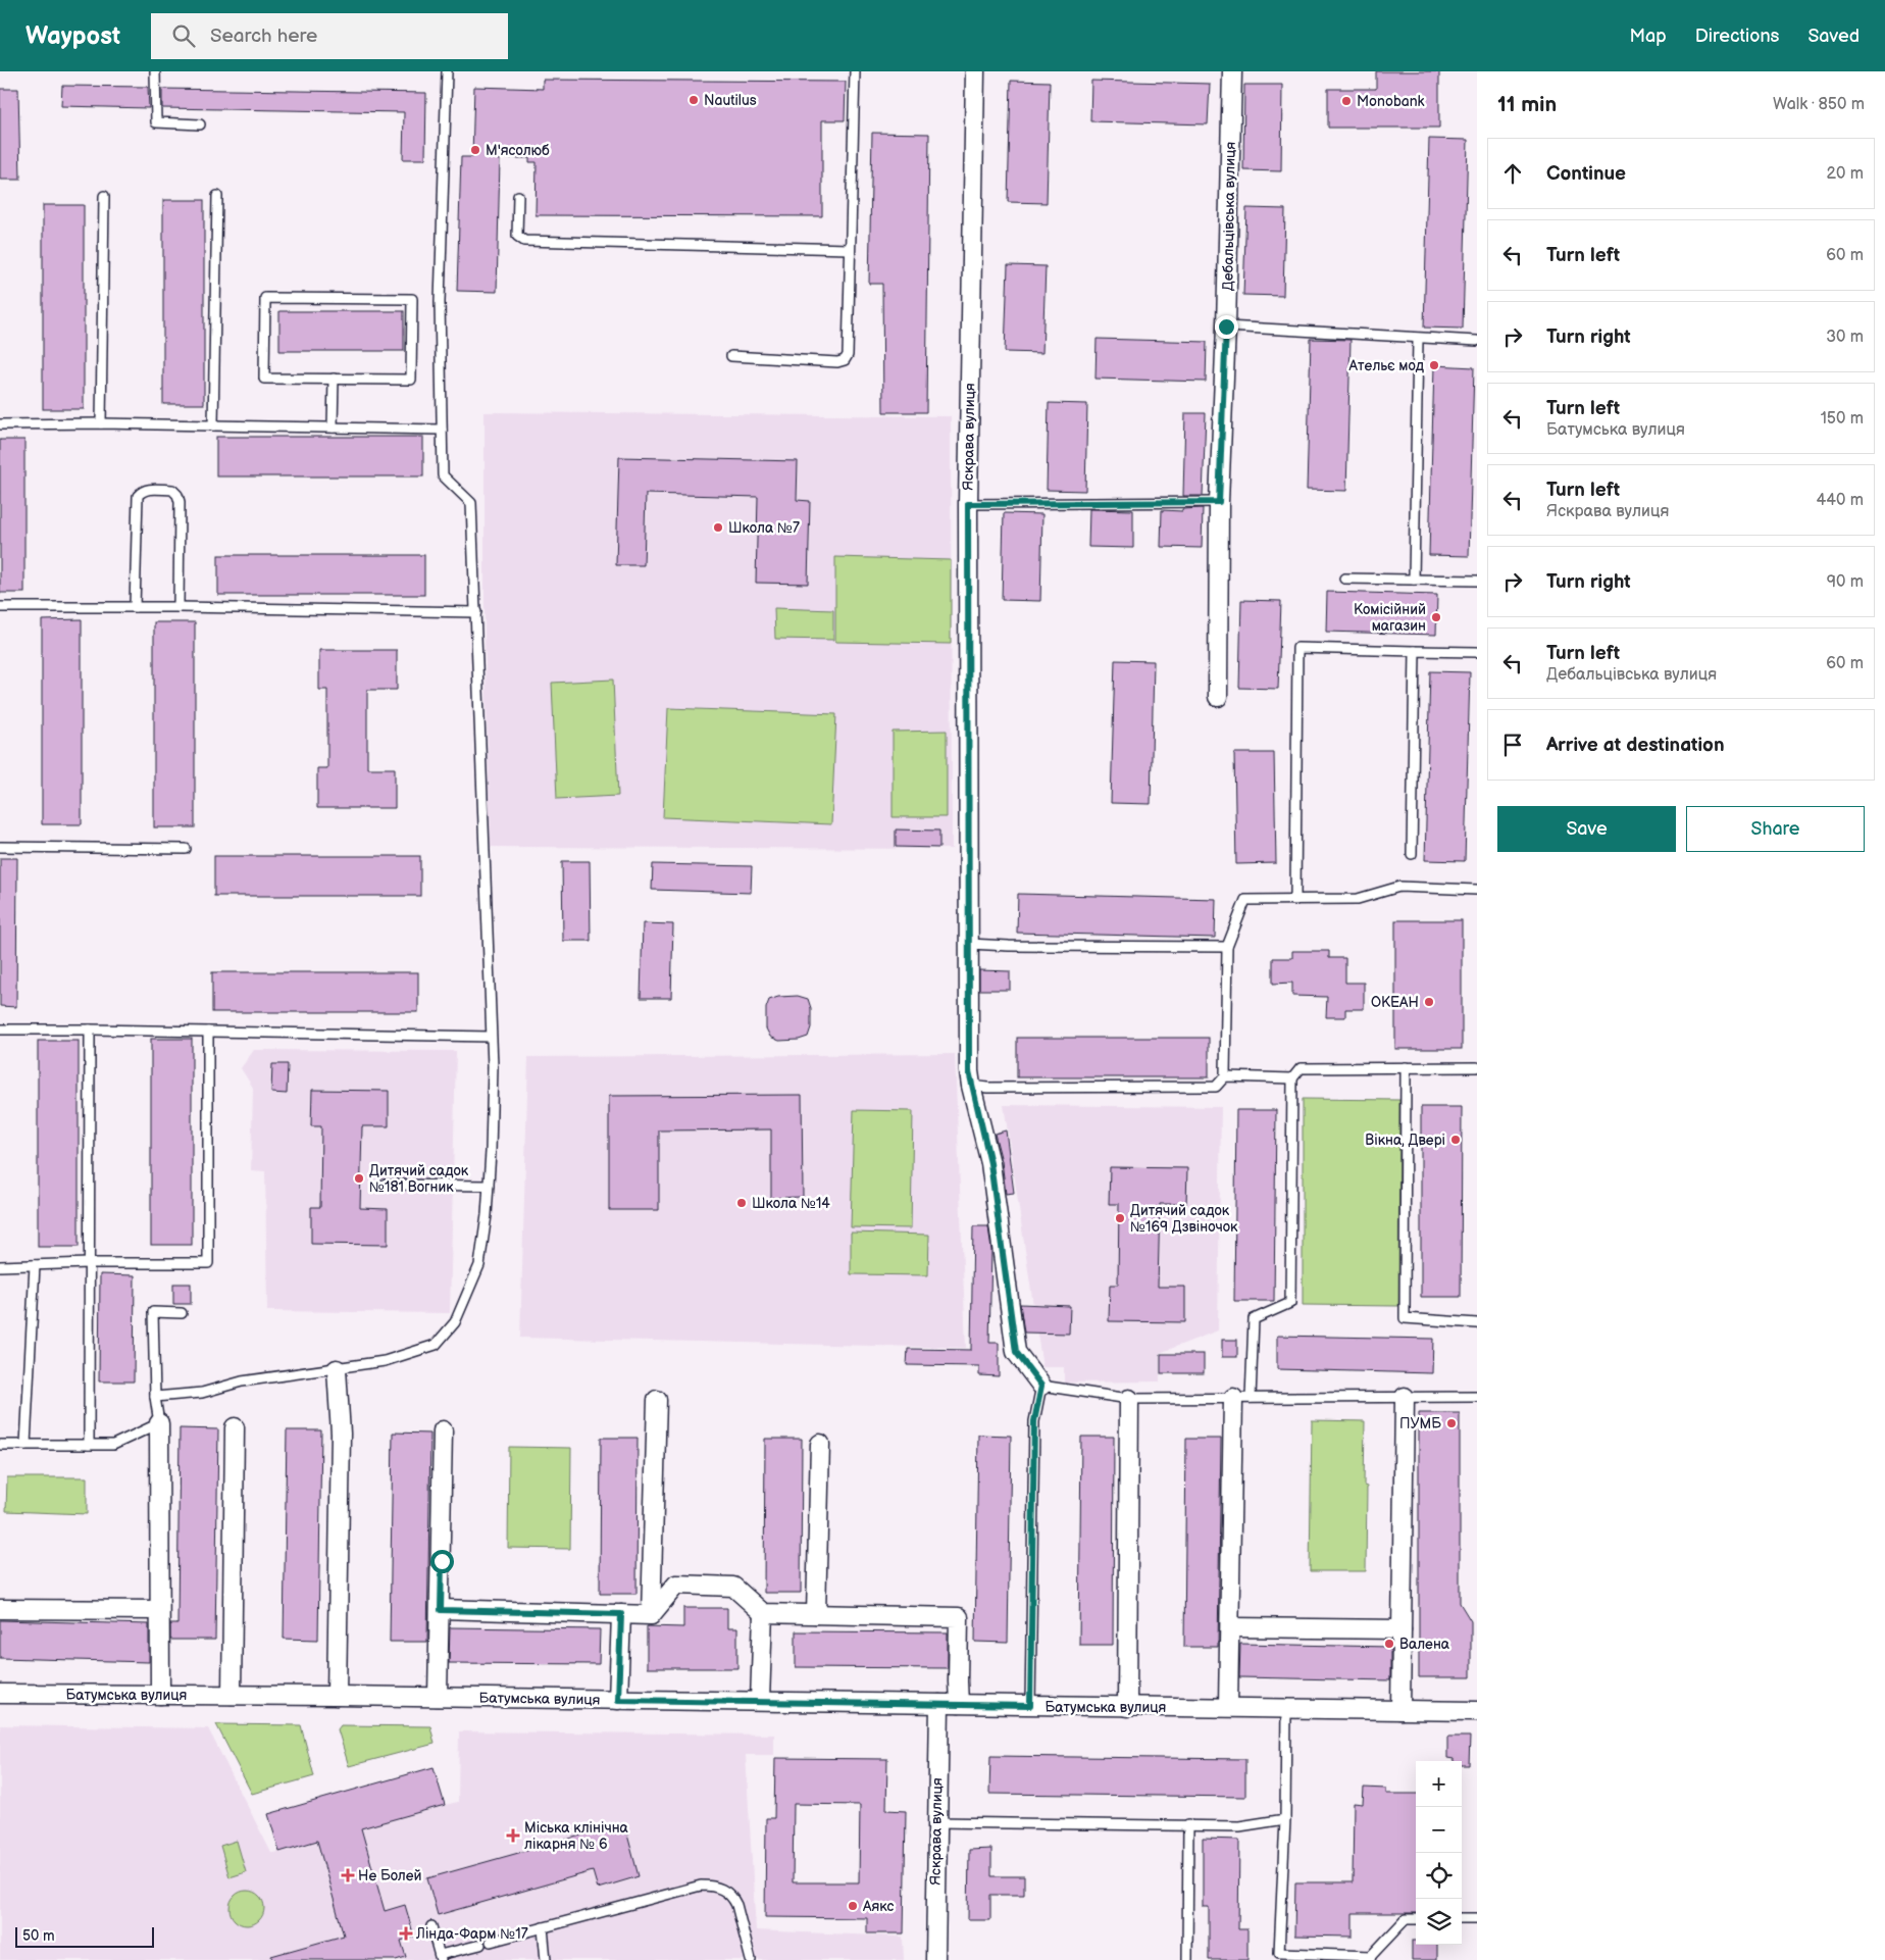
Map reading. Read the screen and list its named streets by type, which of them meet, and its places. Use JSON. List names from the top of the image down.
{
  "streets": {
    "street": ["Дебальцівська вулиця", "Яскрава вулиця", "Батумська вулиця"]
  },
  "crossings": [
    ["Яскрава вулиця", "Батумська вулиця"]
  ],
  "places": {
    "other": [
      "Nautilus",
      "Monobank",
      "М'ясолюб",
      "Ательє мод",
      "Школа №7",
      "Комісійний магазин",
      "ОКЕАН",
      "Вікна, Двері",
      "Дитячий садок №181 Вогник",
      "Школа №14",
      "Дитячий садок №169 Дзвіночок",
      "ПУМБ",
      "Валена",
      "Аякс"
    ],
    "health": ["Міська клінічна лікарня № 6", "Не Болей", "Лінда-Фарм №17"]
  },
  "scale_bar": "50 m",
  "page": {
    "header": "Waypost",
    "search": "Search here",
    "nav": ["Map", "Directions", "Saved"],
    "heading": ["11 min", "Walk · 850 m"],
    "list": [
      ["Continue", "20 m"],
      ["Turn left", "60 m"],
      ["Turn right", "30 m"],
      ["Turn left", "Батумська вулиця", "150 m"],
      ["Turn left", "Яскрава вулиця", "440 m"],
      ["Turn right", "90 m"],
      ["Turn left", "Дебальцівська вулиця", "60 m"],
      "Arrive at destination"
    ],
    "buttons": ["Save", "Share"],
    "map_buttons": ["+", "−"],
    "scale": "50 m"
  }
}
